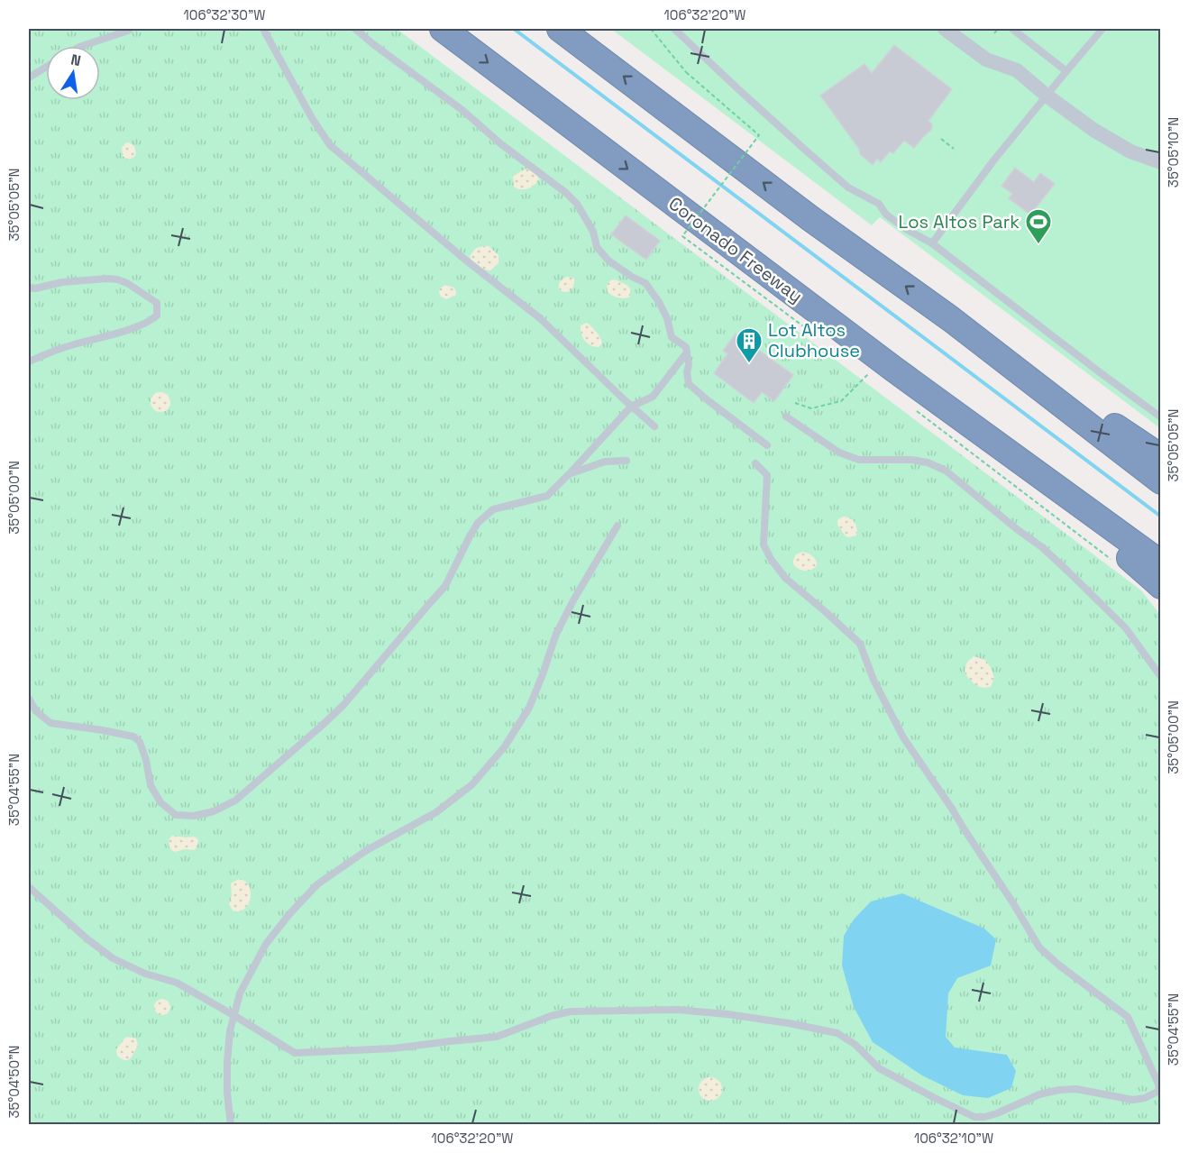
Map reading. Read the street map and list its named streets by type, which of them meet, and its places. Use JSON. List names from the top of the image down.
{
  "streets": {
    "highway": ["Coronado Freeway"]
  },
  "places": {
    "sports": ["Los Altos Park"],
    "building": ["Lot Altos Clubhouse"]
  },
  "north": "top",
  "coordinates": [
    "106°32'30\"W",
    "106°32'20\"W",
    "35°05'10\"N",
    "35°05'05\"N",
    "35°05'00\"N",
    "35°04'55\"N",
    "35°04'50\"N",
    "106°32'10\"W"
  ]
}
